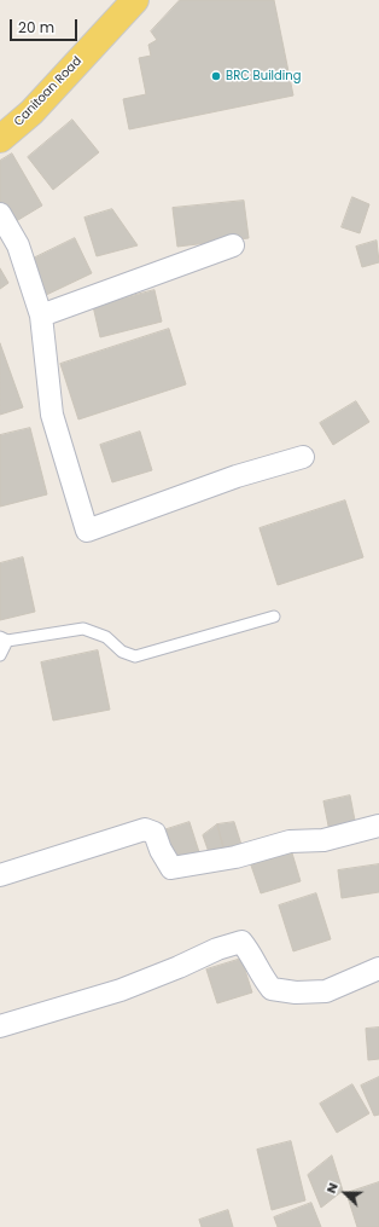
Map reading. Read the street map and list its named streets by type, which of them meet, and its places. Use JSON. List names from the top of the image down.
{
  "streets": {
    "main road": ["Canitoan Road"]
  },
  "places": ["BRC Building"],
  "scale_bar": "20 m",
  "north": "left"
}
